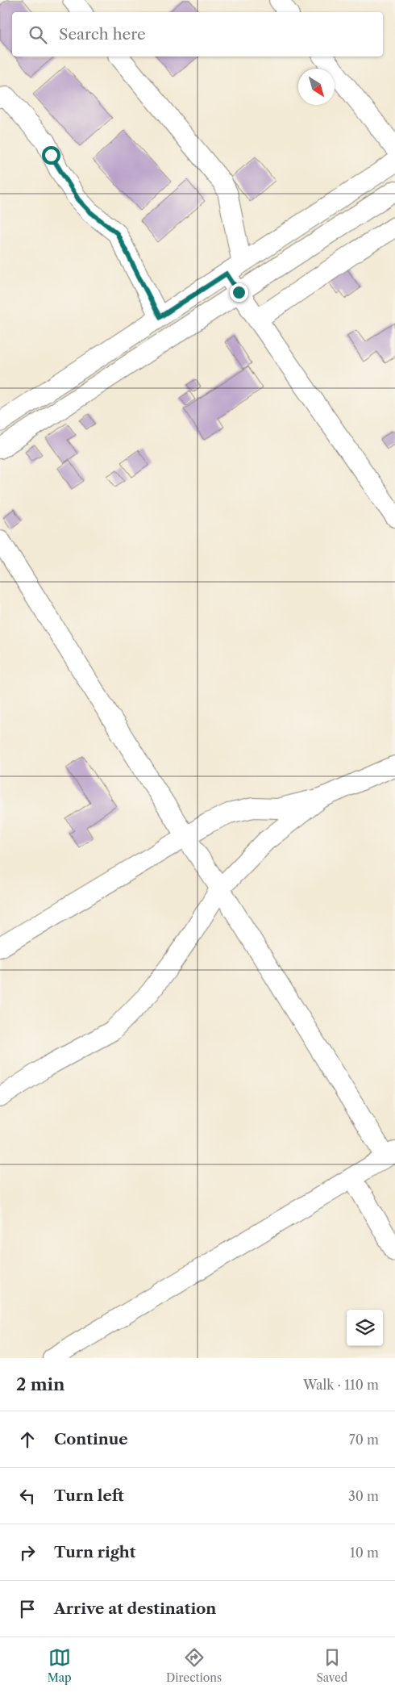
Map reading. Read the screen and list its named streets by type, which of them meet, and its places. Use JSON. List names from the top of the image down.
{
  "north": "bottom right",
  "page": {
    "search": "Search here",
    "heading": ["2 min", "Walk · 110 m"],
    "list": [
      ["Continue", "70 m"],
      ["Turn left", "30 m"],
      ["Turn right", "10 m"],
      "Arrive at destination"
    ],
    "nav": ["Map", "Directions", "Saved"]
  }
}
